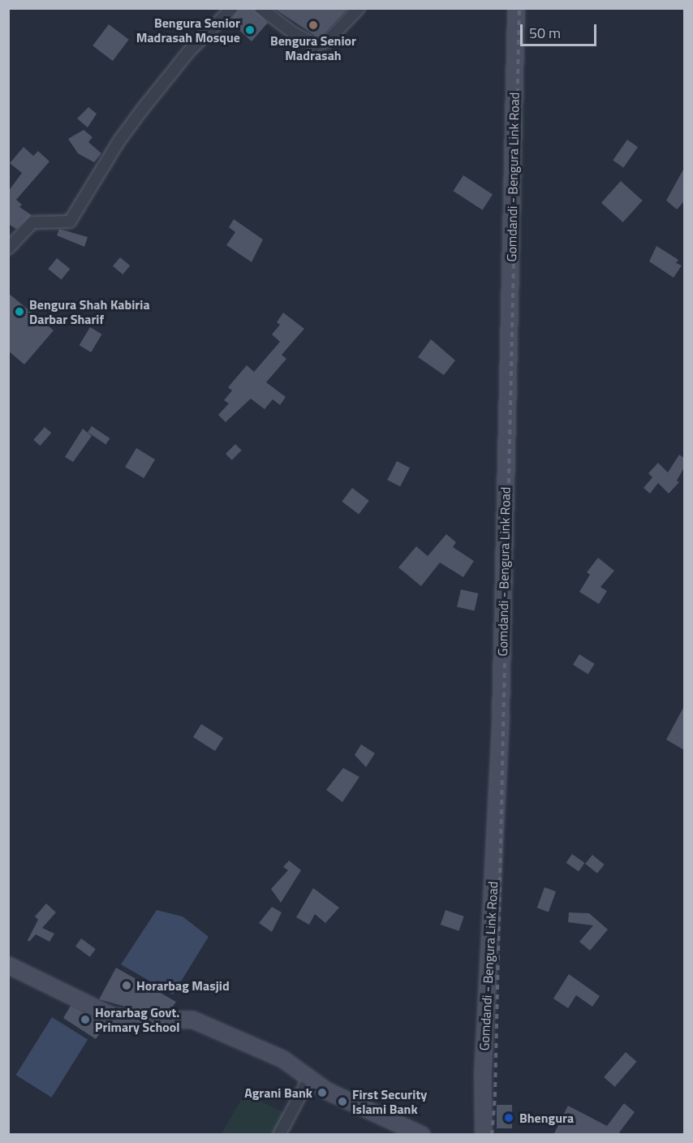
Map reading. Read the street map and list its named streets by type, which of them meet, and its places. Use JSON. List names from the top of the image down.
{
  "streets": {
    "main road": ["Gomdandi - Bengura Link Road"]
  },
  "places": [
    "Bengura Senior Madrasah",
    "Bengura Senior Madrasah Mosque",
    "Bengura Shah Kabiria Darbar Sharif",
    "Horarbag Masjid",
    "Horarbag Govt. Primary School",
    "Agrani Bank",
    "First Security Islami Bank",
    "Bhengura"
  ],
  "scale_bar": "50 m"
}
